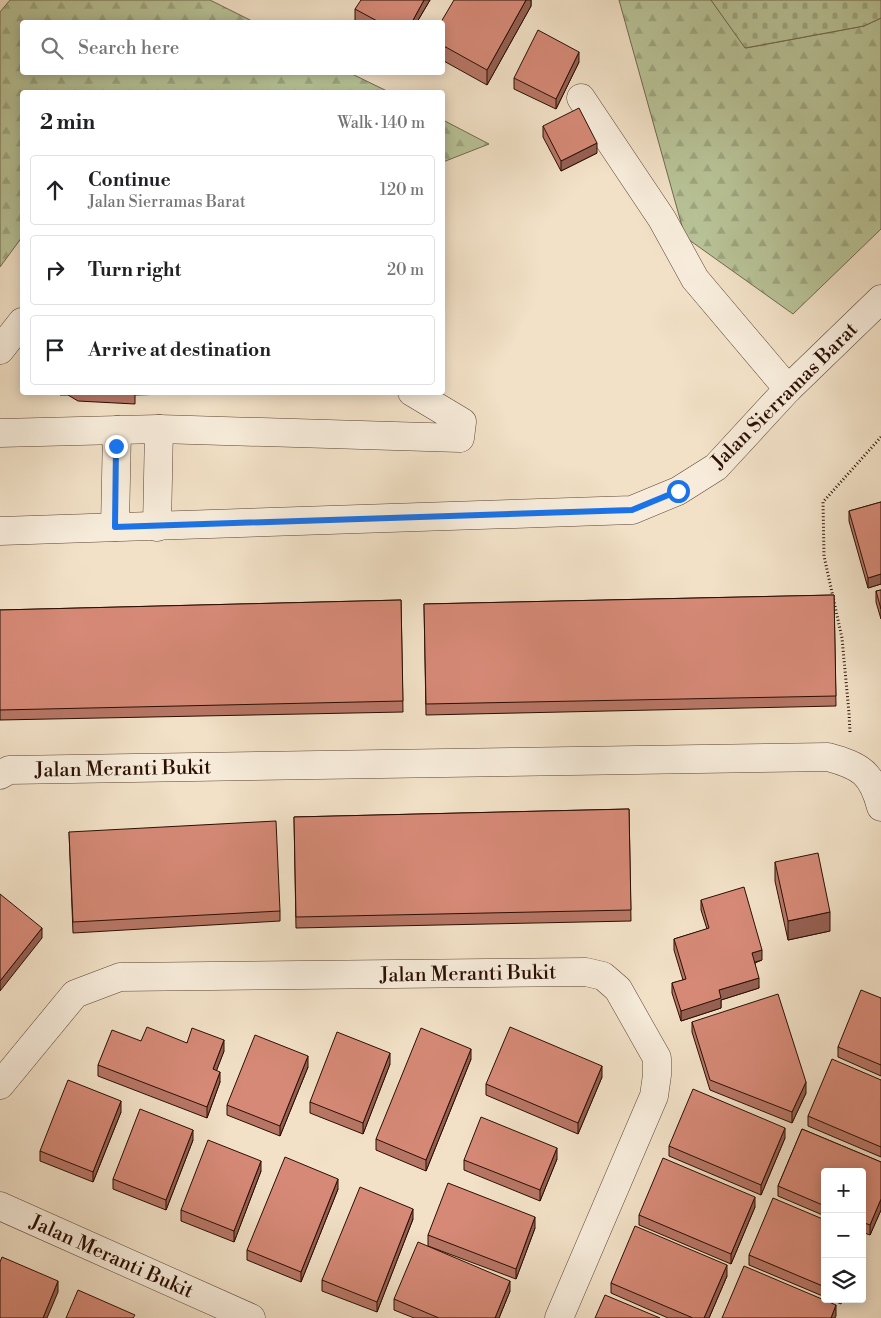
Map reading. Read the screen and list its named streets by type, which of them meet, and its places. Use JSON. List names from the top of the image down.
{
  "streets": {
    "street": ["Jalan Sierramas Barat", "Jalan Meranti Bukit"]
  },
  "page": {
    "search": "Search here",
    "heading": ["2 min", "Walk · 140 m"],
    "list": [
      ["Continue", "Jalan Sierramas Barat", "120 m"],
      ["Turn right", "20 m"],
      "Arrive at destination"
    ],
    "map_buttons": ["+", "−"]
  }
}
